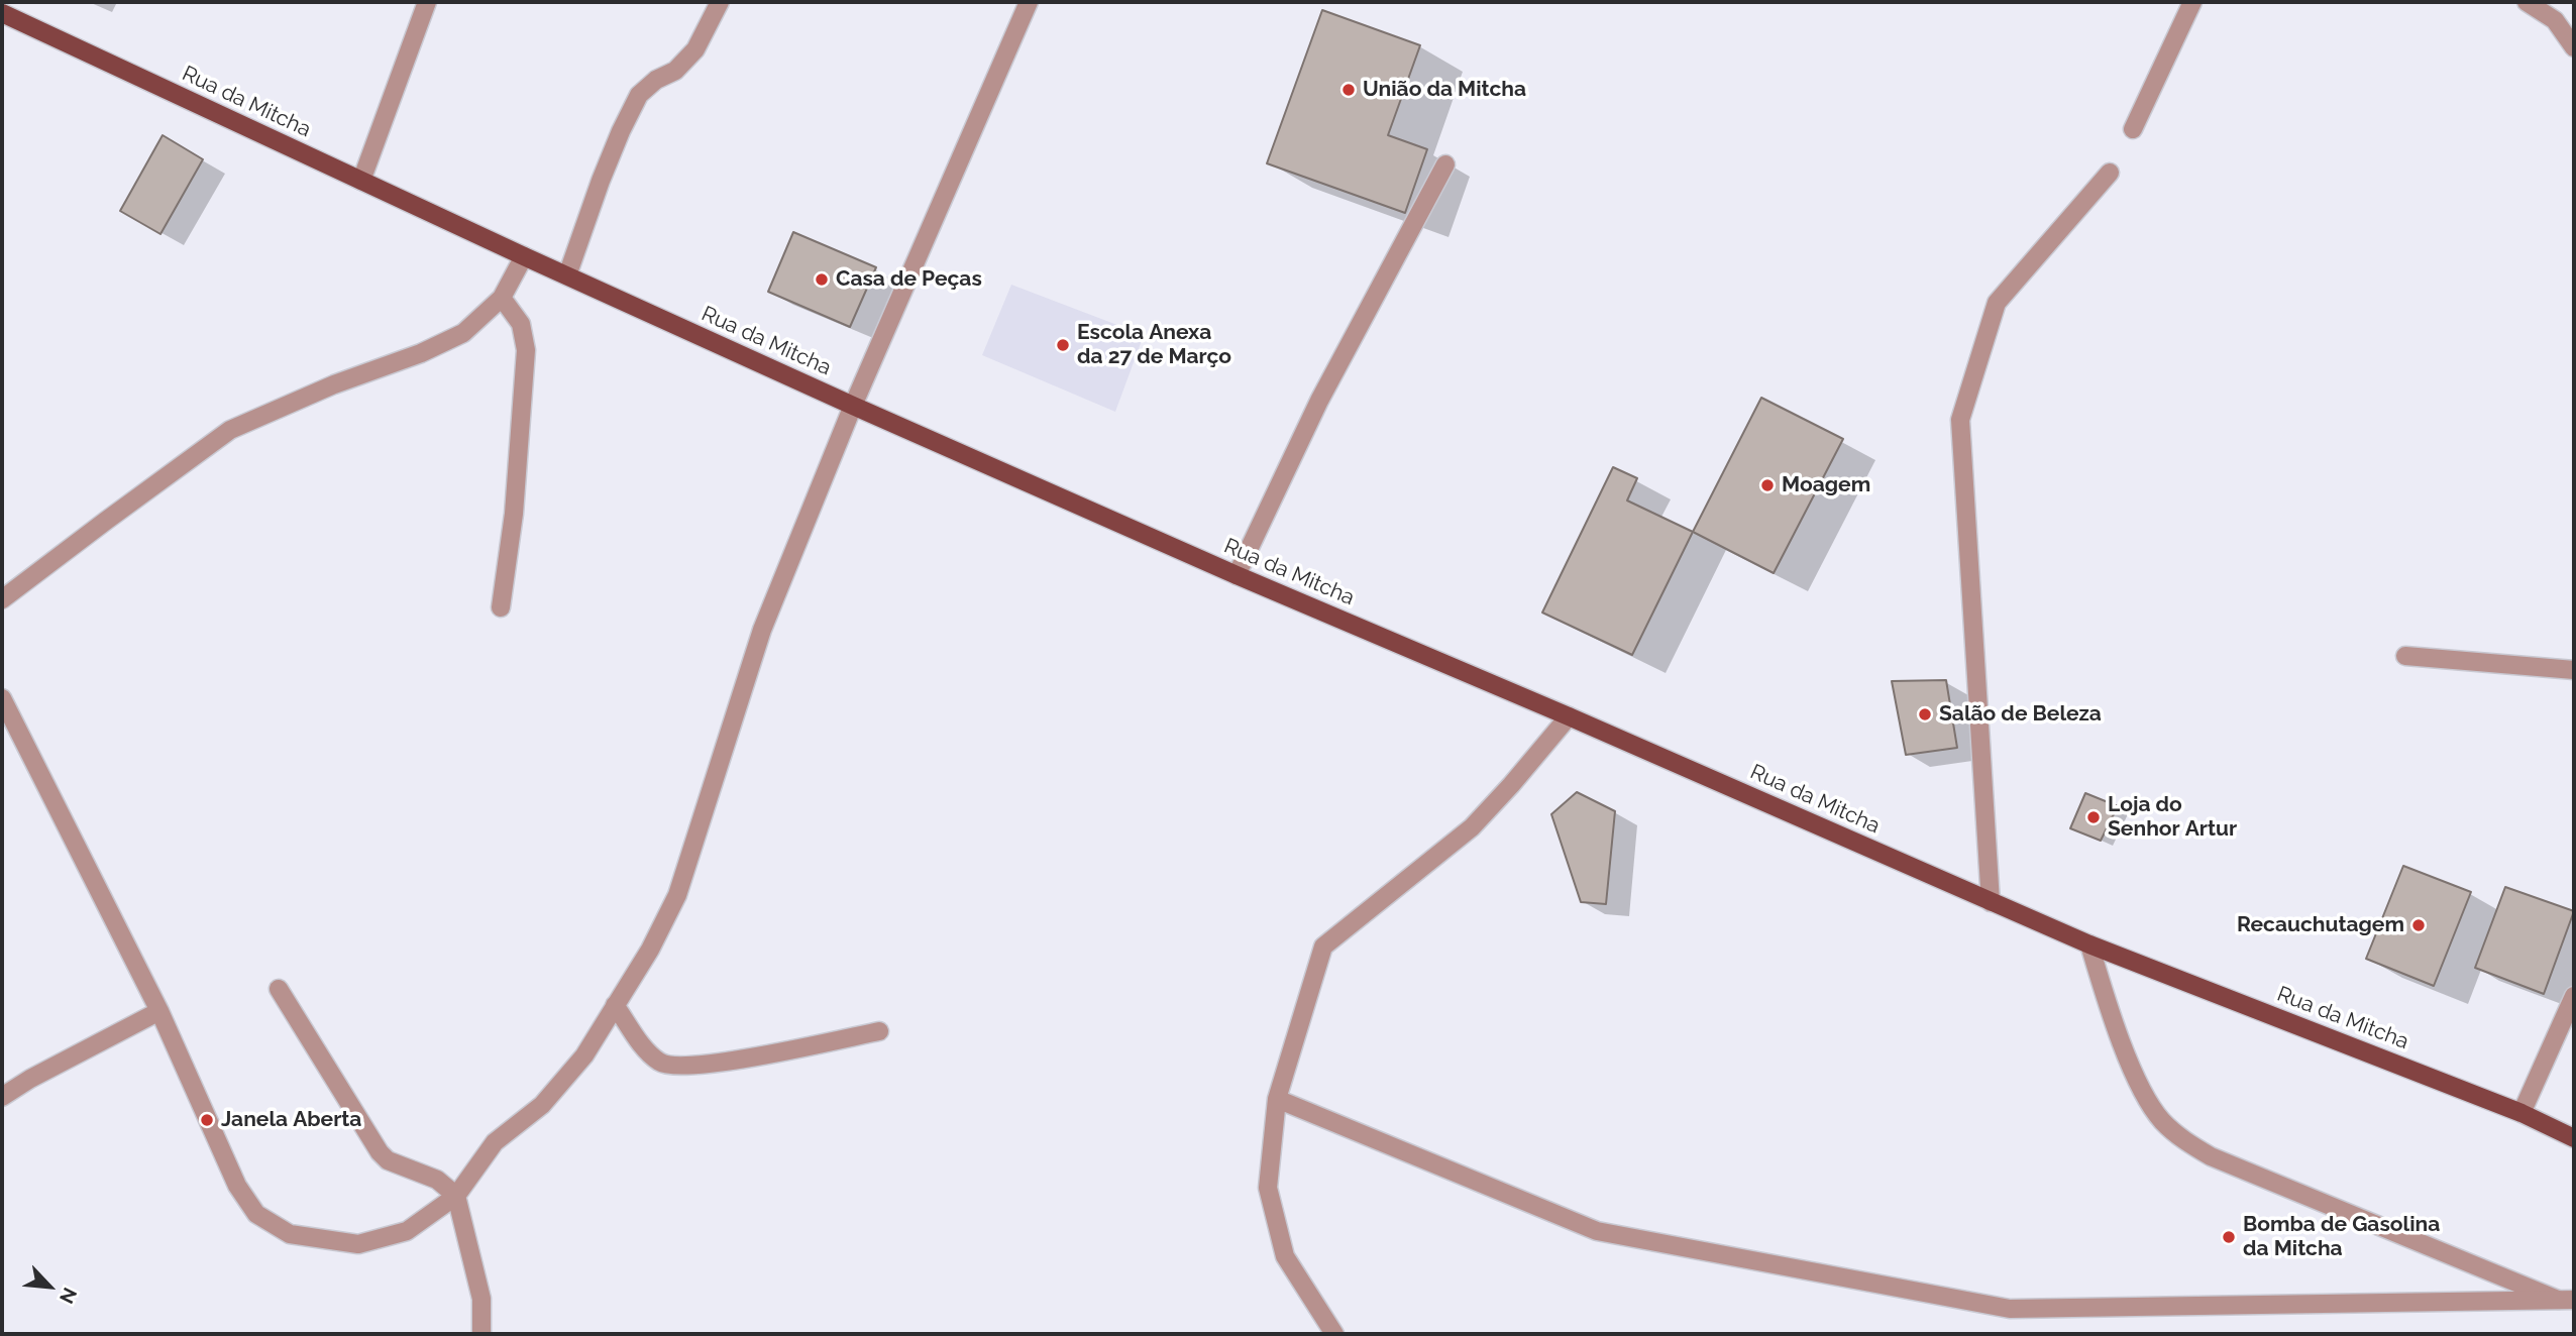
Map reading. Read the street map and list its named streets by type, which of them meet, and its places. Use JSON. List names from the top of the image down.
{
  "streets": {
    "main road": ["Rua da Mitcha"]
  },
  "places": [
    "União da Mitcha",
    "Casa de Peças",
    "Escola Anexa da 27 de Março",
    "Moagem",
    "Salão de Beleza",
    "Loja do Senhor Artur",
    "Recauchutagem",
    "Janela Aberta",
    "Bomba de Gasolina da Mitcha"
  ],
  "north": "bottom right"
}
